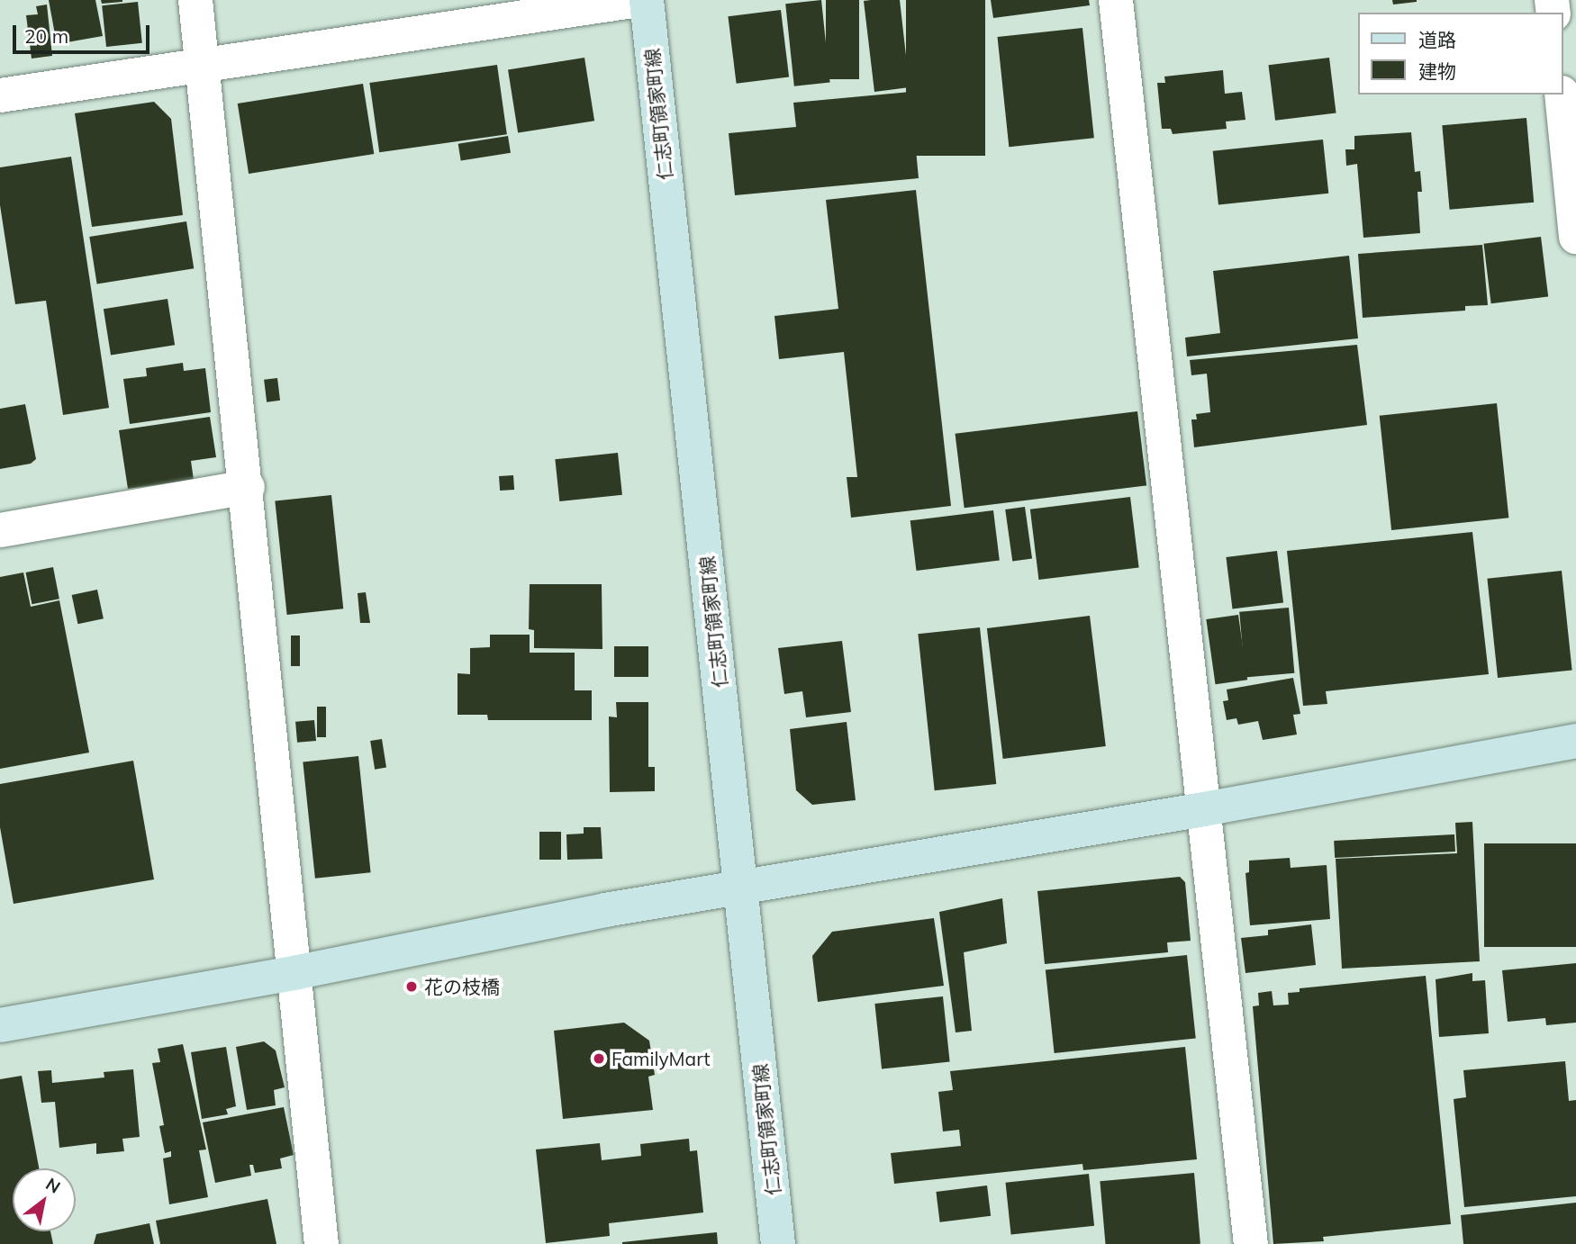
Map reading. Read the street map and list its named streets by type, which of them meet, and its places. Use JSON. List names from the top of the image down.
{
  "streets": {
    "street": ["仁志町領家町線"]
  },
  "places": ["花の枝橋", "FamilyMart"],
  "legend": ["道路", "建物"],
  "scale_bar": "20 m",
  "north": "top right"
}
